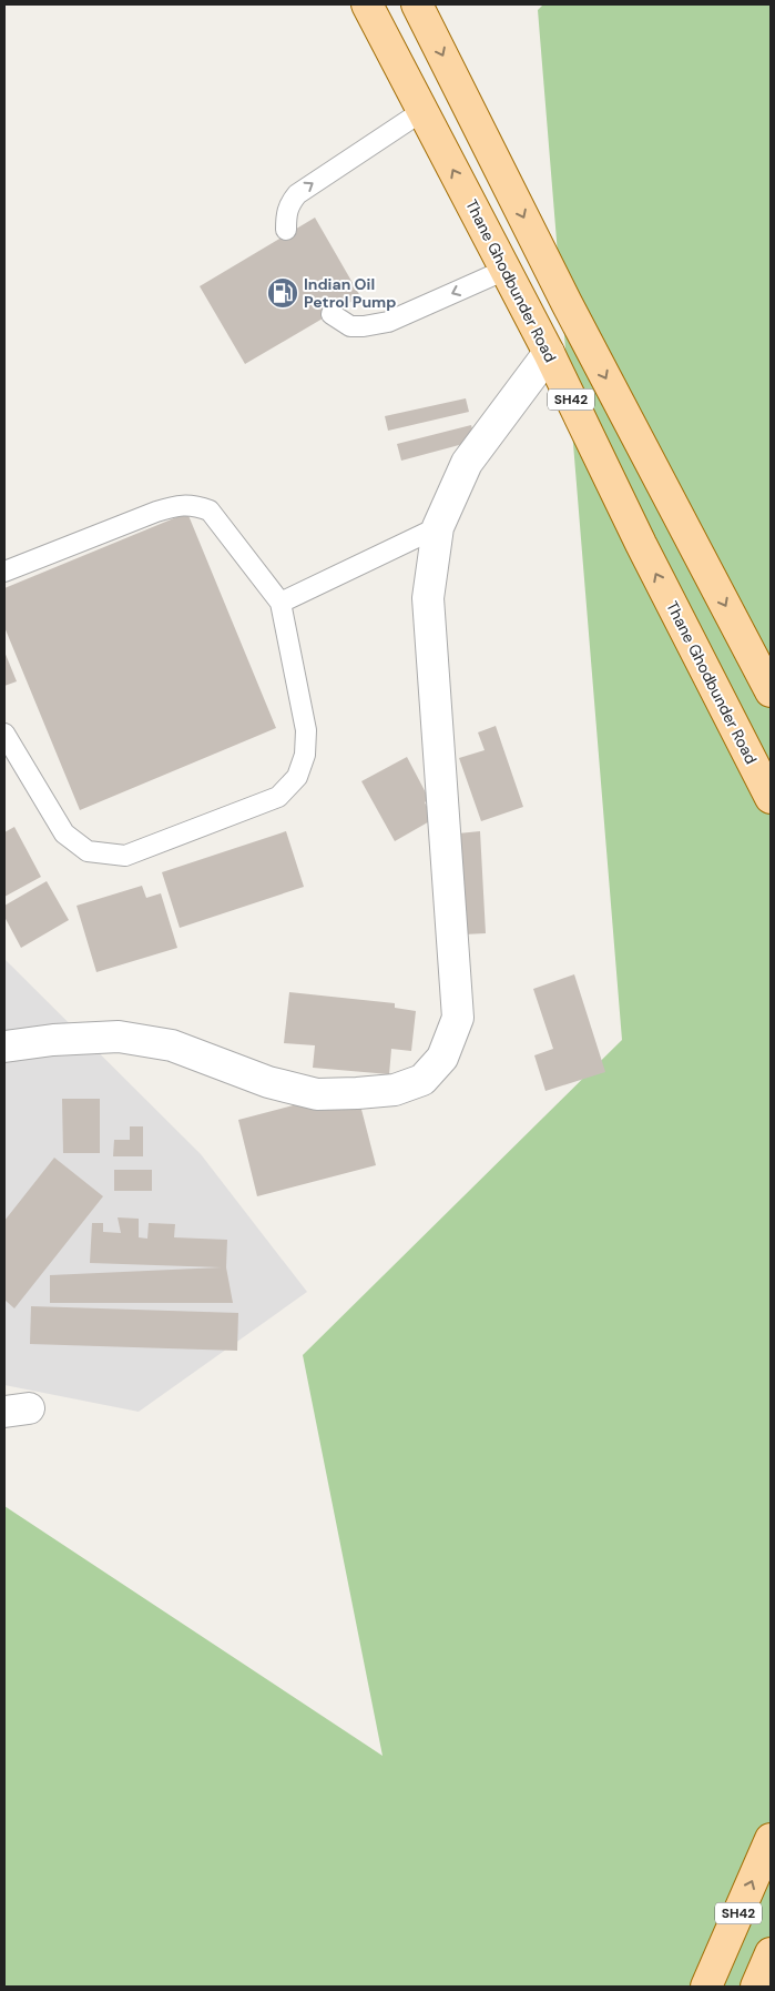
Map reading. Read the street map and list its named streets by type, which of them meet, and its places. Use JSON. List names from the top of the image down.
{
  "streets": {
    "main road": ["Thane Ghodbunder Road", "SH42"]
  },
  "places": {
    "fuel station": ["Indian Oil Petrol Pump"]
  }
}
